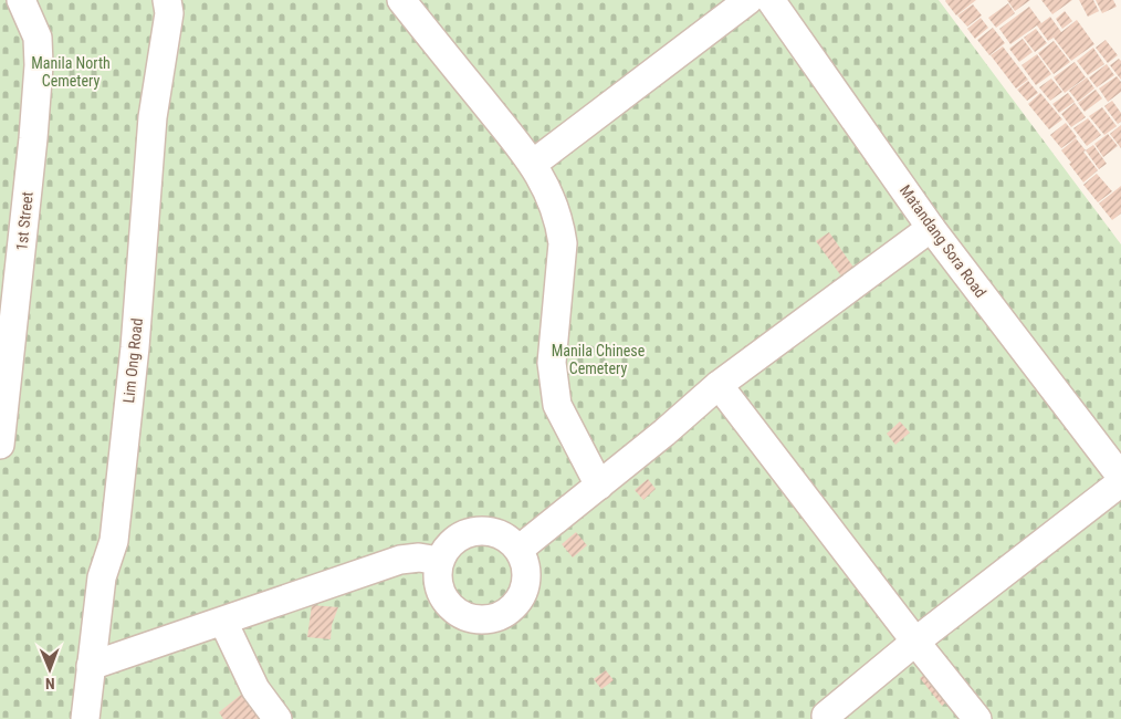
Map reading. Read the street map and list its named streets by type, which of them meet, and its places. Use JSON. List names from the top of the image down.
{
  "streets": {
    "lane": ["1st Street", "Matandang Sora Road", "Lim Ong Road"]
  },
  "parks": ["Manila North Cemetery", "Manila Chinese Cemetery"],
  "north": "bottom"
}
